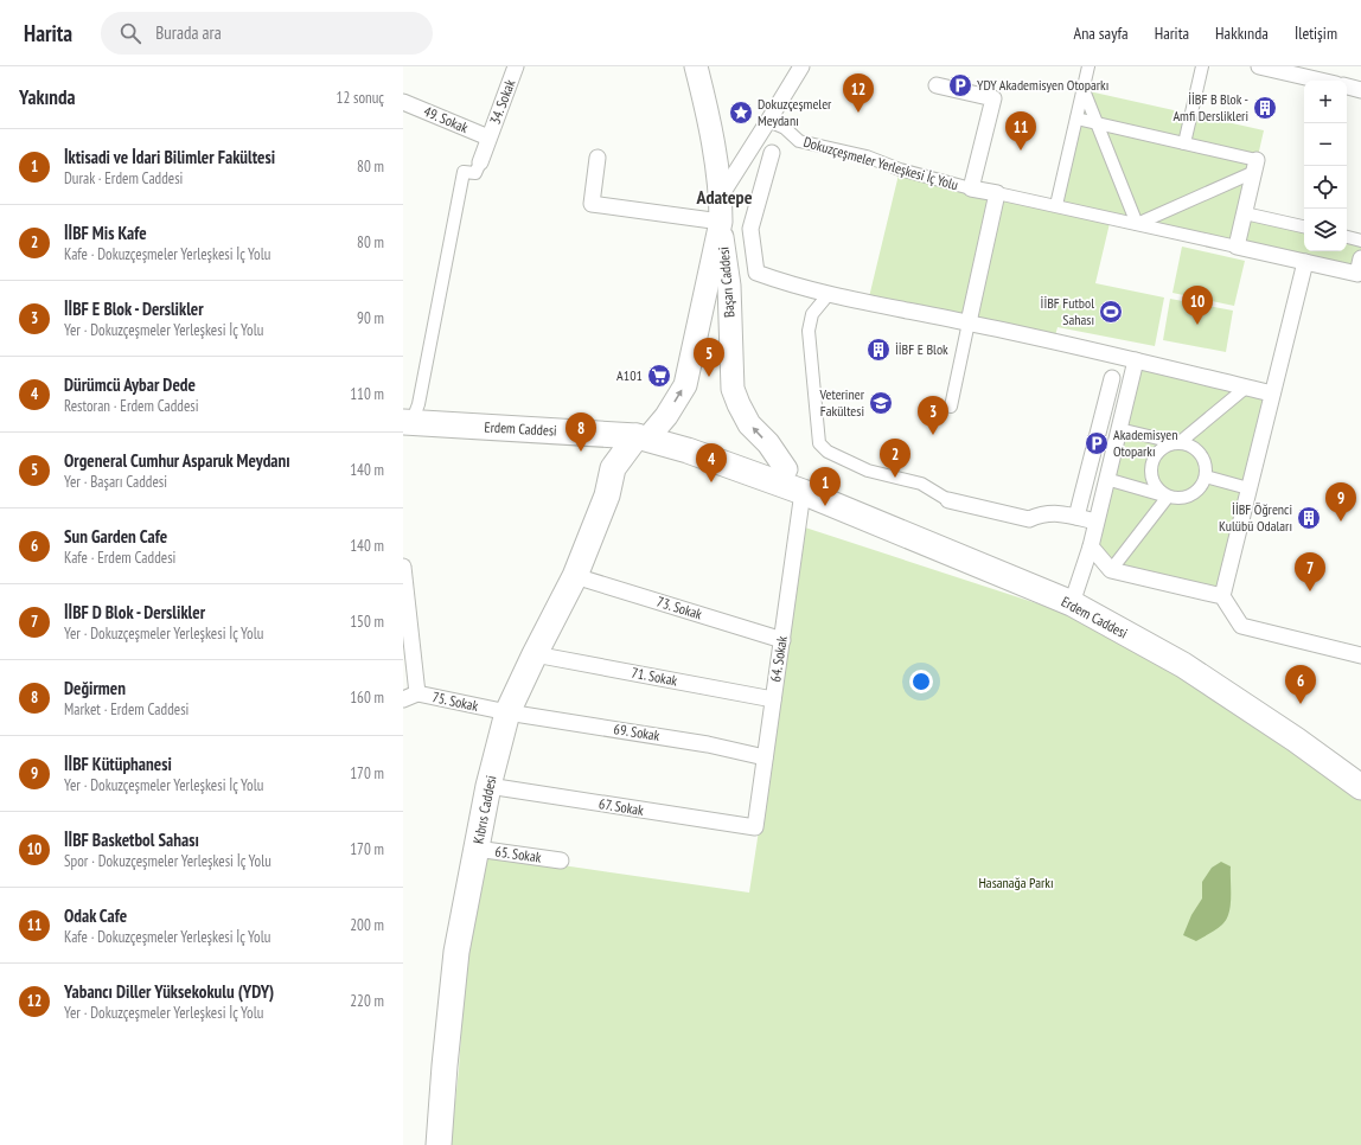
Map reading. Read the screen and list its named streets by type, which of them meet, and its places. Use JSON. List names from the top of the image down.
{
  "streets": {
    "main road": ["Başarı Caddesi", "Erdem Caddesi", "Kıbrıs Caddesi"],
    "street": [
      "34. Sokak",
      "49. Sokak",
      "Dokuzçeşmeler Yerleşkesi İç Yolu",
      "73. Sokak",
      "64. Sokak",
      "71. Sokak",
      "75. Sokak",
      "69. Sokak",
      "67. Sokak",
      "65. Sokak"
    ]
  },
  "crossings": [
    ["34. Sokak", "49. Sokak"],
    ["Başarı Caddesi", "Erdem Caddesi"],
    ["Başarı Caddesi", "Kıbrıs Caddesi"],
    ["Erdem Caddesi", "64. Sokak"],
    ["Erdem Caddesi", "Kıbrıs Caddesi"],
    ["73. Sokak", "64. Sokak"],
    ["73. Sokak", "Kıbrıs Caddesi"],
    ["64. Sokak", "71. Sokak"],
    ["64. Sokak", "69. Sokak"],
    ["64. Sokak", "67. Sokak"],
    ["71. Sokak", "Kıbrıs Caddesi"],
    ["75. Sokak", "69. Sokak"],
    ["75. Sokak", "Kıbrıs Caddesi"],
    ["69. Sokak", "Kıbrıs Caddesi"],
    ["67. Sokak", "Kıbrıs Caddesi"],
    ["Kıbrıs Caddesi", "65. Sokak"]
  ],
  "one_way": ["Başarı Caddesi"],
  "districts": ["Adatepe"],
  "parks": ["Hasanağa Parkı"],
  "places": {
    "parking": ["YDY Akademisyen Otoparkı", "Akademisyen Otoparkı"],
    "building": ["İİBF B Blok - Amfi Derslikleri", "İİBF E Blok", "İİBF Öğrenci Kulübü Odaları"],
    "place": ["Dokuzçeşmeler Meydanı"],
    "sports": ["İİBF Futbol Sahası"],
    "supermarket": ["A101"],
    "school or university": ["Veteriner Fakültesi"]
  },
  "page": {
    "header": "Harita",
    "search": "Burada ara",
    "nav": [
      "Ana sayfa",
      "Harita",
      "Hakkında",
      "İletişim"
    ],
    "heading": ["Yakında", "12 sonuç"],
    "pins": [
      "12",
      "11",
      "10",
      "5",
      "3",
      "8",
      "2",
      "4",
      "1",
      "9",
      "7",
      "6"
    ],
    "map_buttons": ["+", "−"],
    "list": [
      {
        "mark": "1",
        "name": "İktisadi ve İdari Bilimler Fakültesi",
        "note": "Durak · Erdem Caddesi",
        "value": "80 m"
      },
      {
        "mark": "2",
        "name": "İİBF Mis Kafe",
        "note": "Kafe · Dokuzçeşmeler Yerleşkesi İç Yolu",
        "value": "80 m"
      },
      {
        "mark": "3",
        "name": "İİBF E Blok - Derslikler",
        "note": "Yer · Dokuzçeşmeler Yerleşkesi İç Yolu",
        "value": "90 m"
      },
      {
        "mark": "4",
        "name": "Dürümcü Aybar Dede",
        "note": "Restoran · Erdem Caddesi",
        "value": "110 m"
      },
      {
        "mark": "5",
        "name": "Orgeneral Cumhur Asparuk Meydanı",
        "note": "Yer · Başarı Caddesi",
        "value": "140 m"
      },
      {
        "mark": "6",
        "name": "Sun Garden Cafe",
        "note": "Kafe · Erdem Caddesi",
        "value": "140 m"
      },
      {
        "mark": "7",
        "name": "İİBF D Blok - Derslikler",
        "note": "Yer · Dokuzçeşmeler Yerleşkesi İç Yolu",
        "value": "150 m"
      },
      {
        "mark": "8",
        "name": "Değirmen",
        "note": "Market · Erdem Caddesi",
        "value": "160 m"
      },
      {
        "mark": "9",
        "name": "İİBF Kütüphanesi",
        "note": "Yer · Dokuzçeşmeler Yerleşkesi İç Yolu",
        "value": "170 m"
      },
      {
        "mark": "10",
        "name": "İİBF Basketbol Sahası",
        "note": "Spor · Dokuzçeşmeler Yerleşkesi İç Yolu",
        "value": "170 m"
      },
      {
        "mark": "11",
        "name": "Odak Cafe",
        "note": "Kafe · Dokuzçeşmeler Yerleşkesi İç Yolu",
        "value": "200 m"
      },
      {
        "mark": "12",
        "name": "Yabancı Diller Yüksekokulu (YDY)",
        "note": "Yer · Dokuzçeşmeler Yerleşkesi İç Yolu",
        "value": "220 m"
      }
    ]
  }
}
